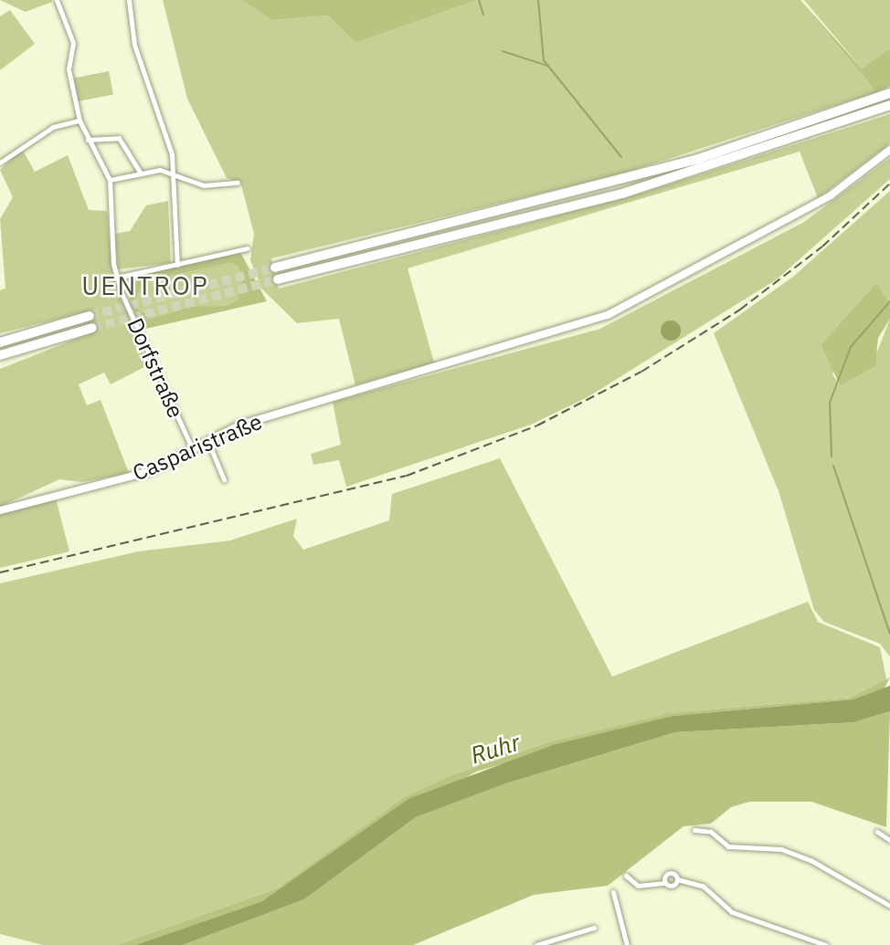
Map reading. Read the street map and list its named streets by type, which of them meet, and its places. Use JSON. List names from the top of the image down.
{
  "streets": {
    "main road": ["Casparistraße"],
    "street": ["Dorfstraße"]
  },
  "crossings": [
    ["Dorfstraße", "Casparistraße"]
  ],
  "districts": ["UENTROP"],
  "water": ["Ruhr"]
}
